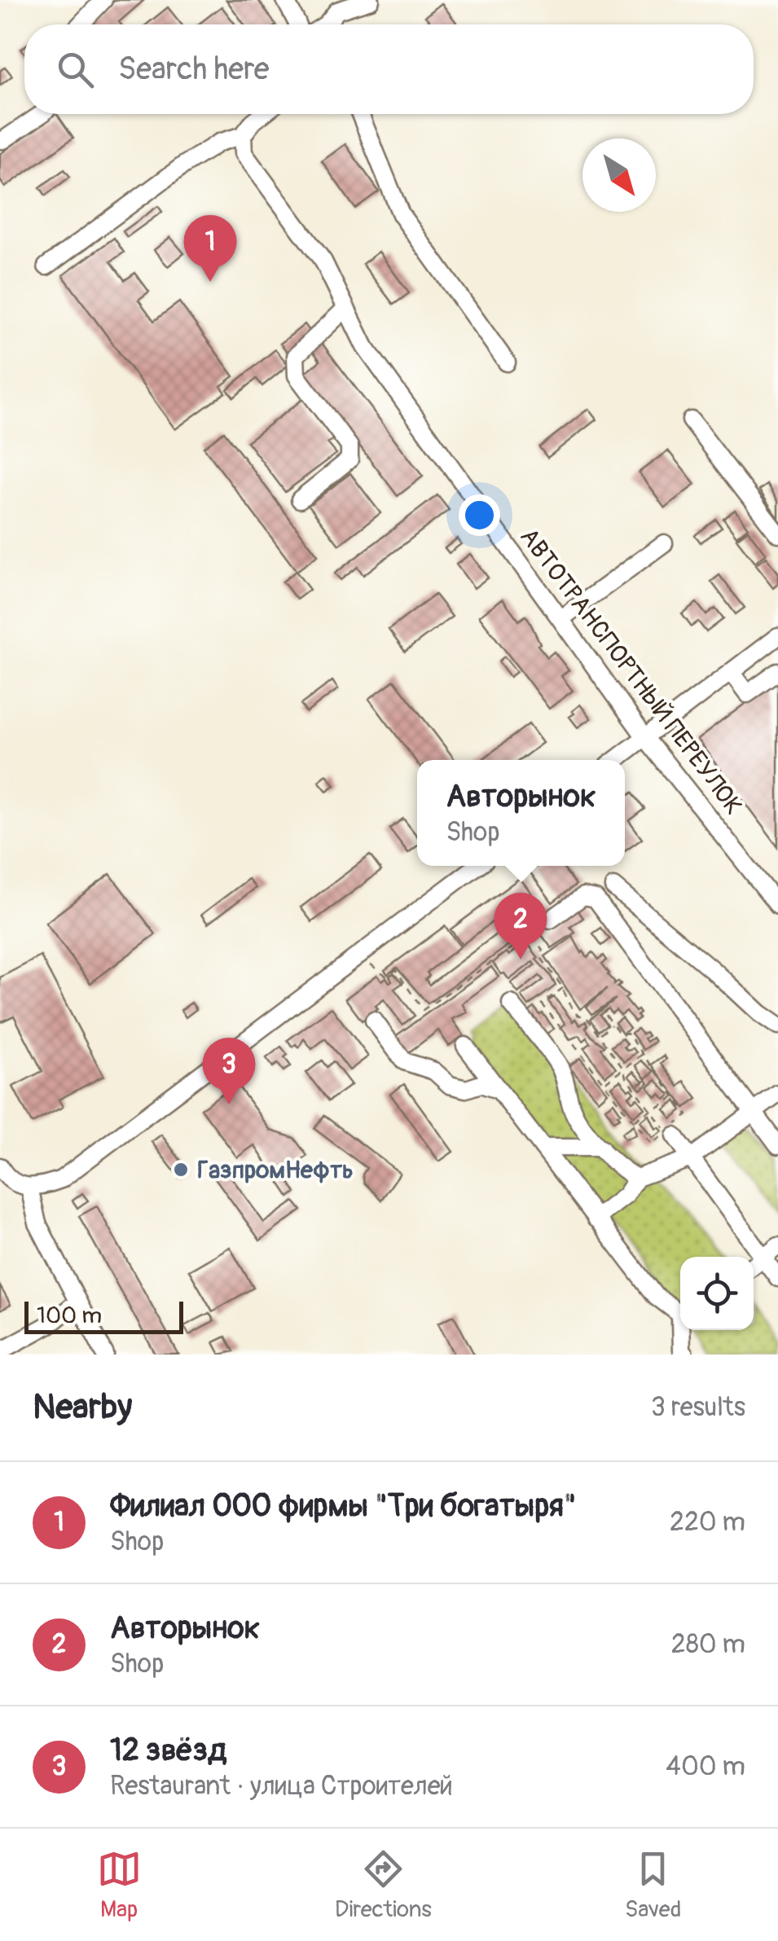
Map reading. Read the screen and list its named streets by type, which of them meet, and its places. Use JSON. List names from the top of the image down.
{
  "streets": {
    "street": ["АВТОТРАНСПОРТНЫЙ ПЕРЕУЛОК"]
  },
  "places": ["ГазпромНефть"],
  "scale_bar": "100 m",
  "north": "bottom right",
  "page": {
    "search": "Search here",
    "pins": ["1", "2", "3"],
    "popup": ["Авторынок", "Shop"],
    "scale": "100 m",
    "heading": ["Nearby", "3 results"],
    "list": [
      {
        "mark": "1",
        "name": "Филиал ООО фирмы \"Три богатыря\"",
        "note": "Shop",
        "value": "220 m"
      },
      {
        "mark": "2",
        "name": "Авторынок",
        "note": "Shop",
        "value": "280 m"
      },
      {
        "mark": "3",
        "name": "12 звёзд",
        "note": "Restaurant · улица Строителей",
        "value": "400 m"
      }
    ],
    "nav": ["Map", "Directions", "Saved"]
  }
}
